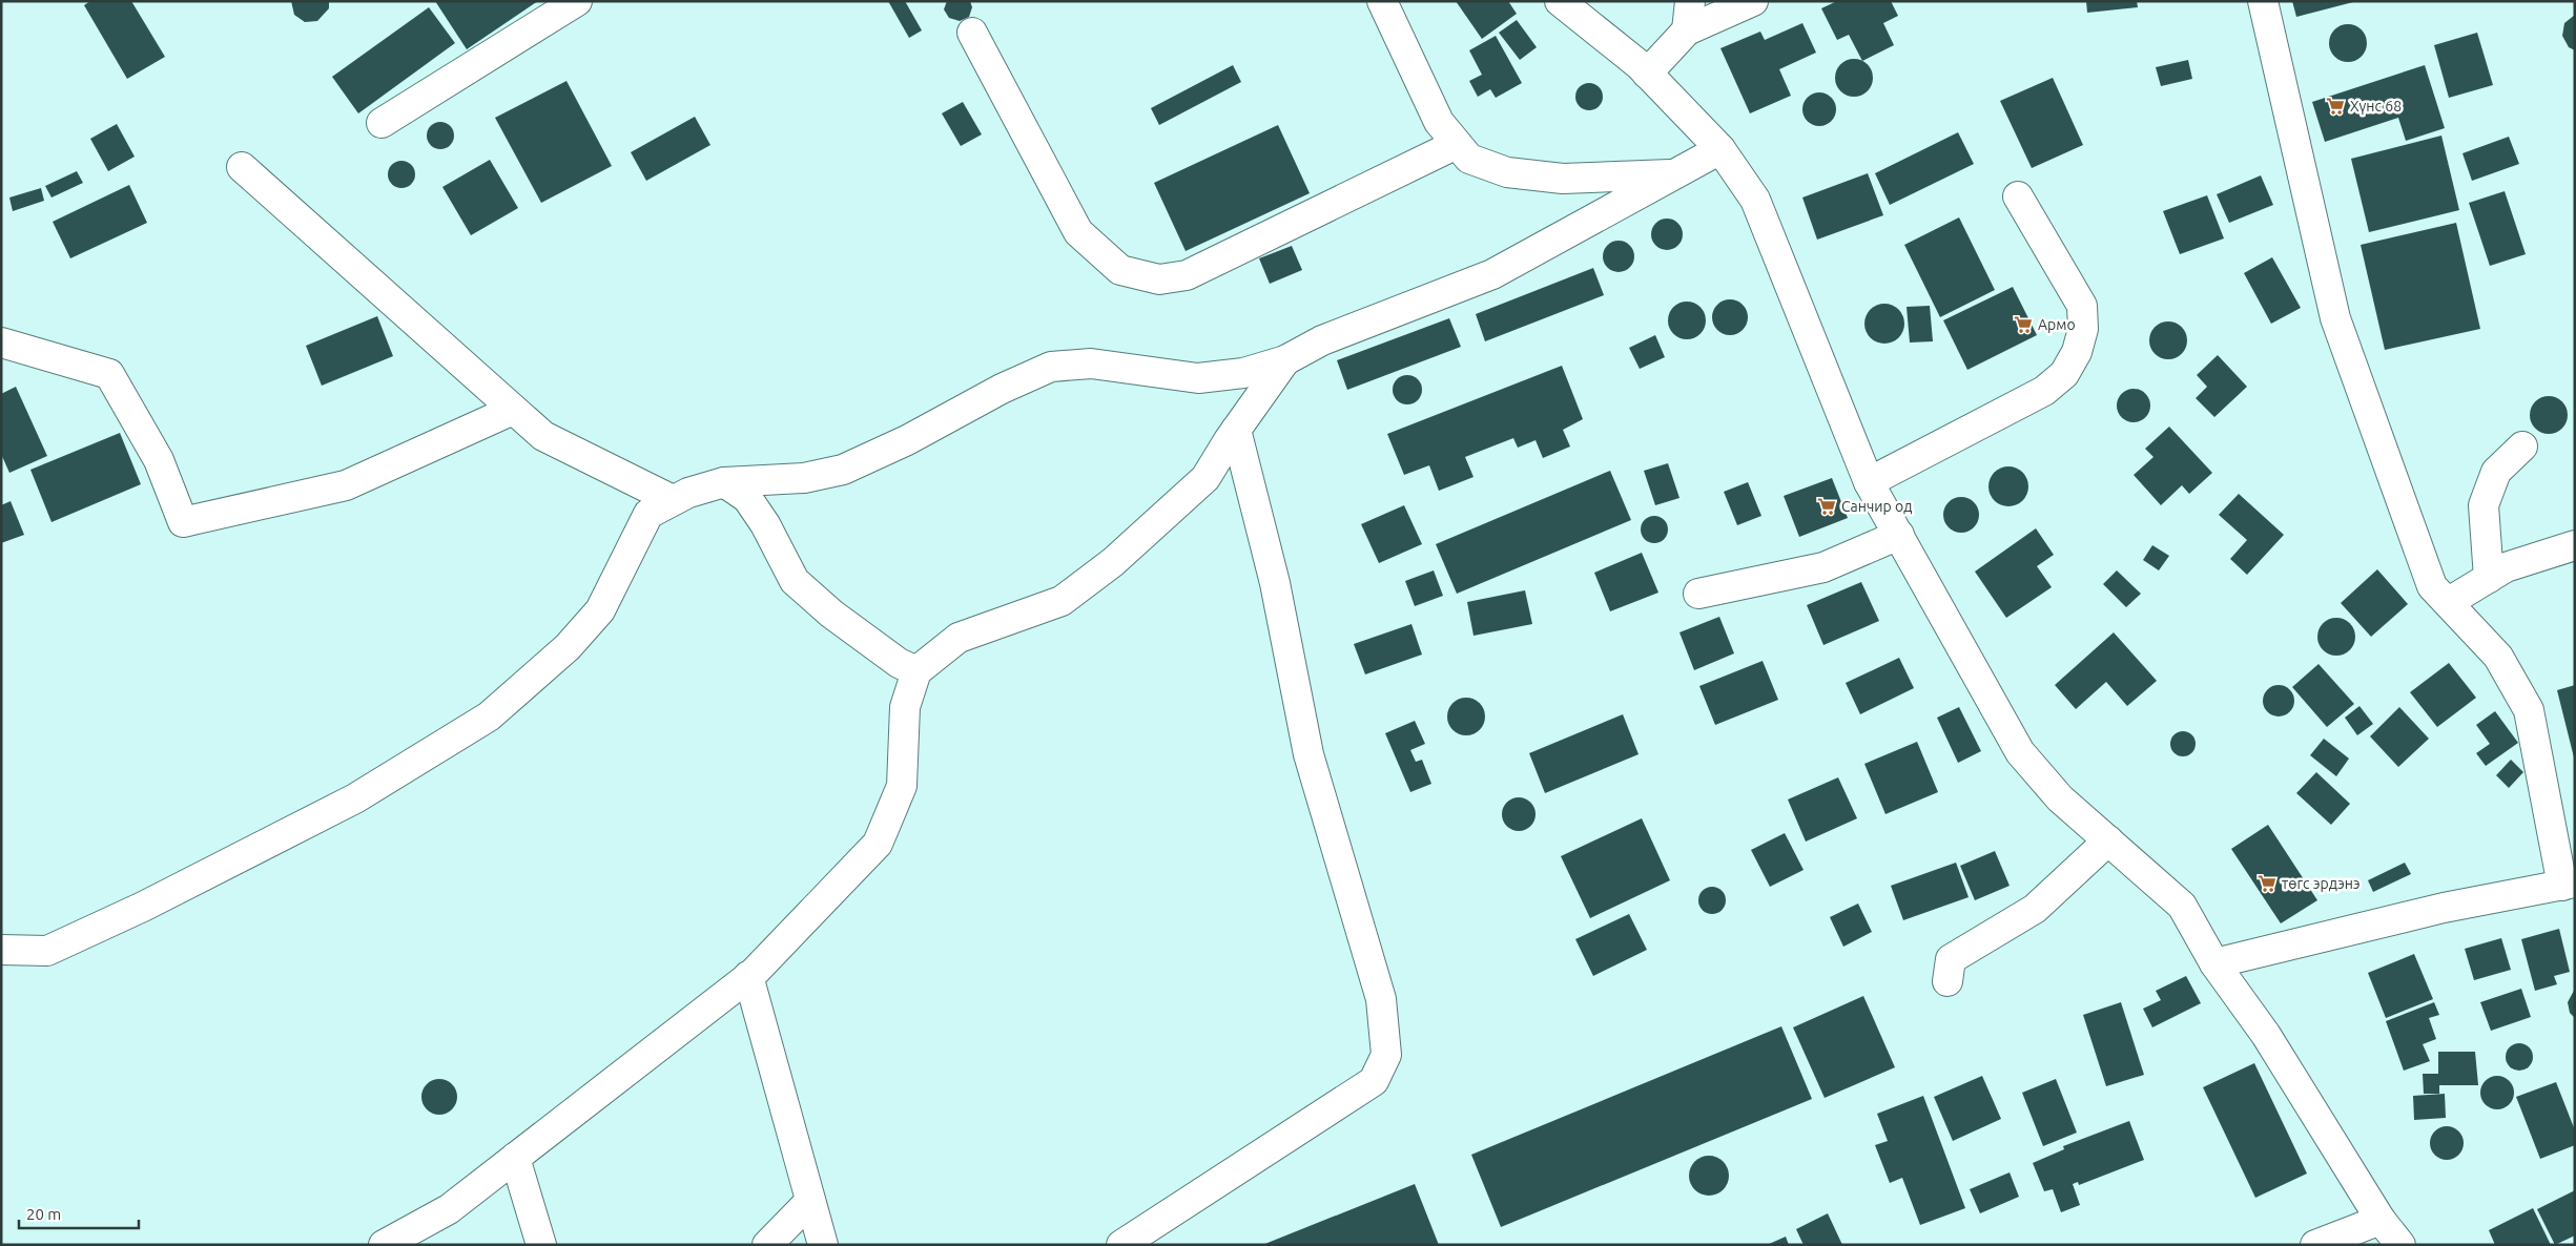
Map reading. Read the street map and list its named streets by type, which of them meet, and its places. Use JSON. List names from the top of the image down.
{
  "places": {
    "supermarket": [
      "Хүнс 68",
      "Армо",
      "Санчир од",
      "төгс эрдэнэ"
    ]
  },
  "scale_bar": "20 m"
}
